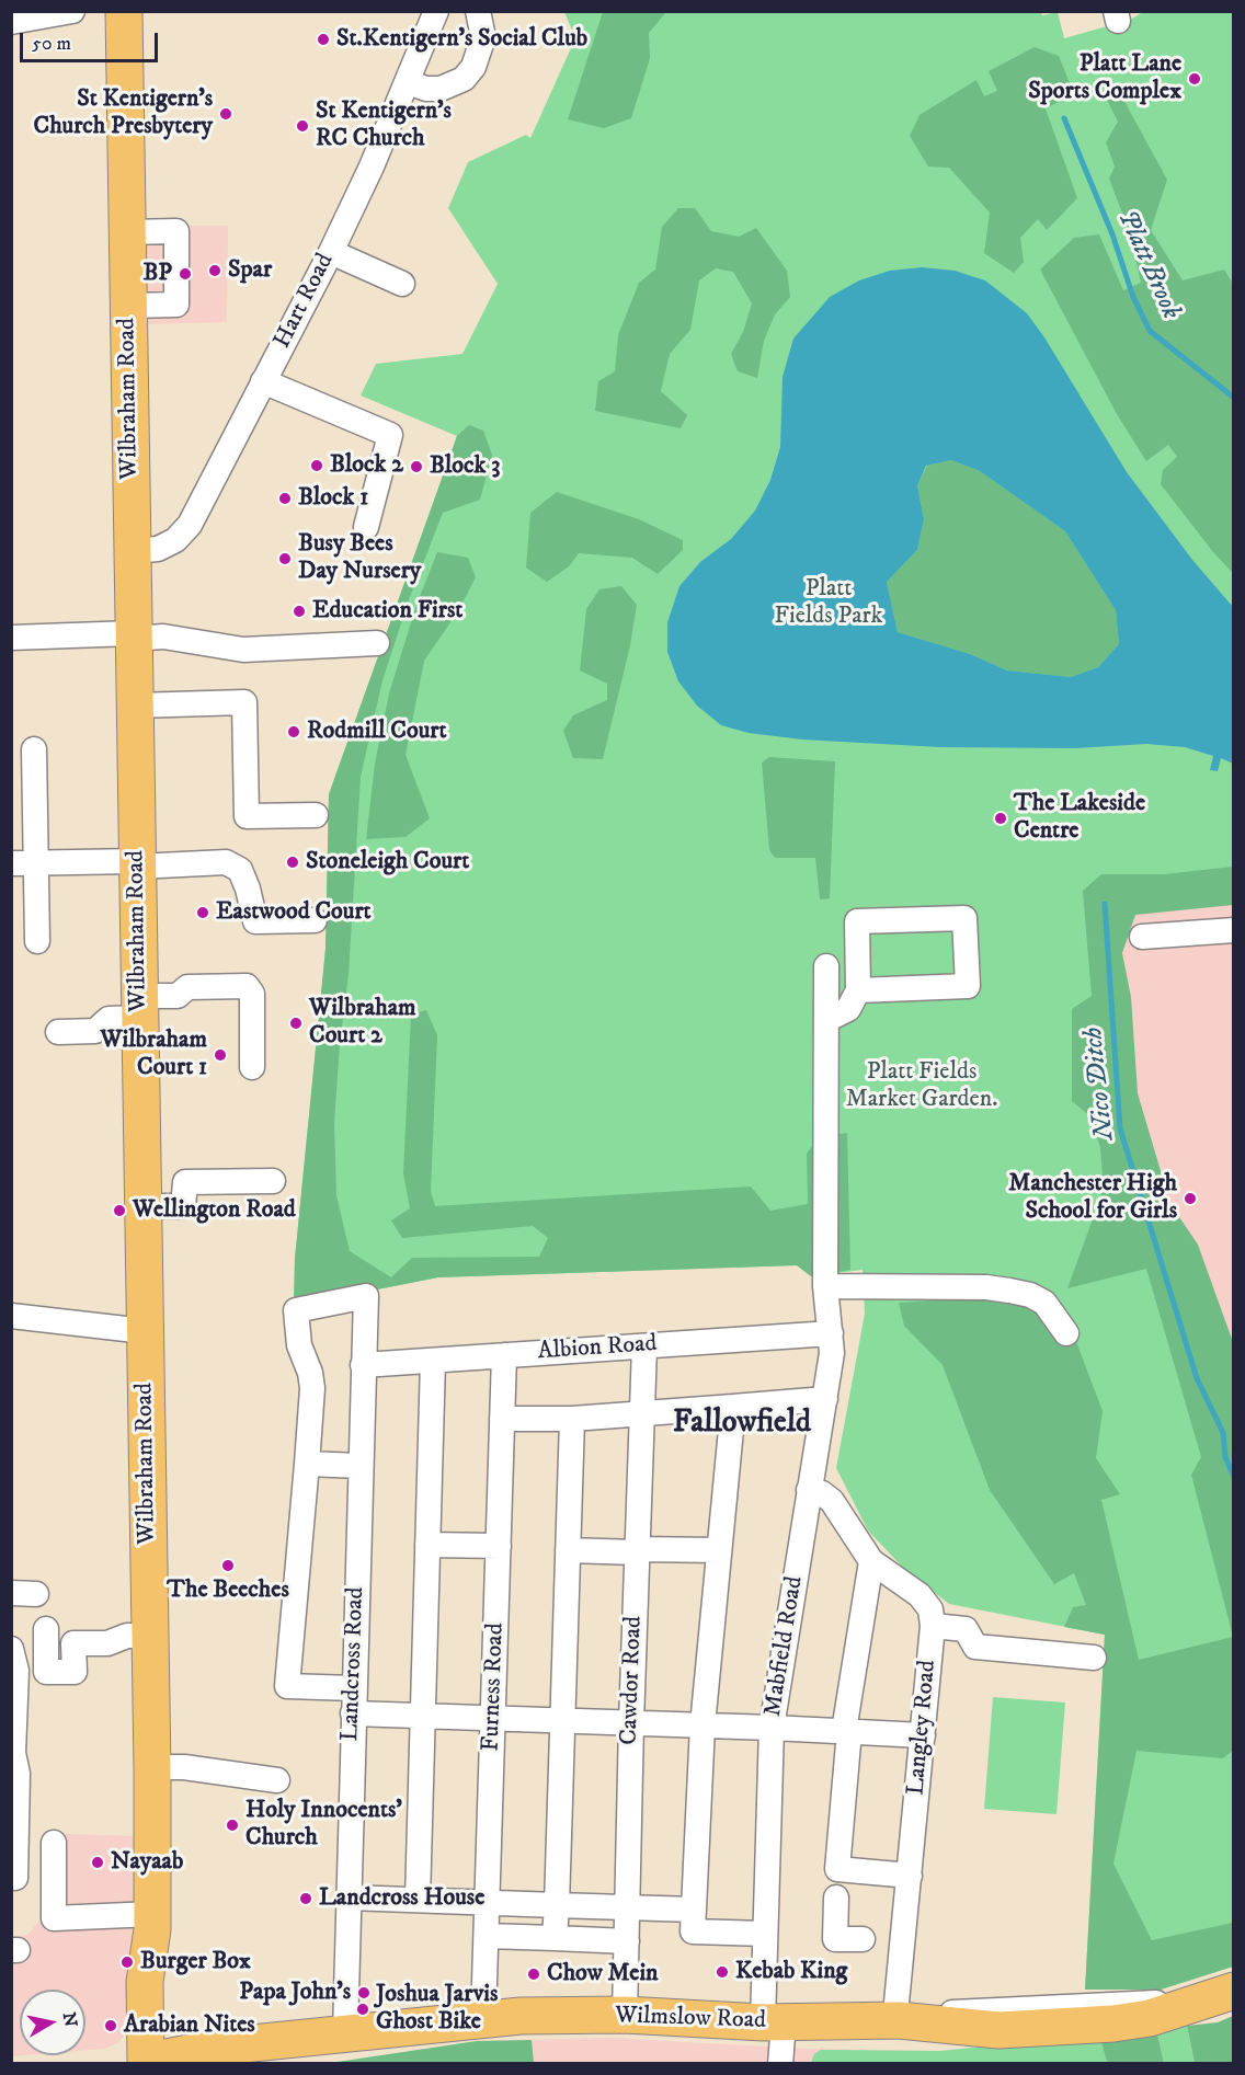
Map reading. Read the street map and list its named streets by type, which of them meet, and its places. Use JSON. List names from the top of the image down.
{
  "streets": {
    "highway": ["Wilbraham Road", "Wilmslow Road"],
    "street": [
      "Hart Road",
      "Albion Road",
      "Mabfield Road",
      "Landcross Road",
      "Cawdor Road",
      "Furness Road",
      "Langley Road"
    ]
  },
  "crossings": [
    ["Hart Road", "Wilbraham Road"],
    ["Wilbraham Road", "Wilmslow Road"],
    ["Albion Road", "Mabfield Road"],
    ["Albion Road", "Landcross Road"],
    ["Albion Road", "Cawdor Road"],
    ["Albion Road", "Furness Road"],
    ["Mabfield Road", "Langley Road"],
    ["Mabfield Road", "Wilmslow Road"],
    ["Landcross Road", "Wilmslow Road"],
    ["Cawdor Road", "Wilmslow Road"],
    ["Furness Road", "Wilmslow Road"],
    ["Langley Road", "Wilmslow Road"]
  ],
  "districts": ["Fallowfield"],
  "water": ["Platt Brook", "Nico Ditch"],
  "parks": ["Platt Fields Park", "Platt Fields Market Garden."],
  "places": [
    "St.Kentigern's Social Club",
    "Platt Lane Sports Complex",
    "St Kentigern's Church Presbytery",
    "St Kentigern's RC Church",
    "Spar",
    "BP",
    "Block 2",
    "Block 3",
    "Block 1",
    "Busy Bees Day Nursery",
    "Education First",
    "Rodmill Court",
    "The Lakeside Centre",
    "Stoneleigh Court",
    "Eastwood Court",
    "Wilbraham Court 2",
    "Wilbraham Court 1",
    "Manchester High School for Girls",
    "Wellington Road",
    "The Beeches",
    "Holy Innocents' Church",
    "Nayaab",
    "Landcross House",
    "Burger Box",
    "Kebab King",
    "Chow Mein",
    "Papa John's",
    "Joshua Jarvis Ghost Bike",
    "Arabian Nites"
  ],
  "scale_bar": "50 m",
  "north": "right"
}
